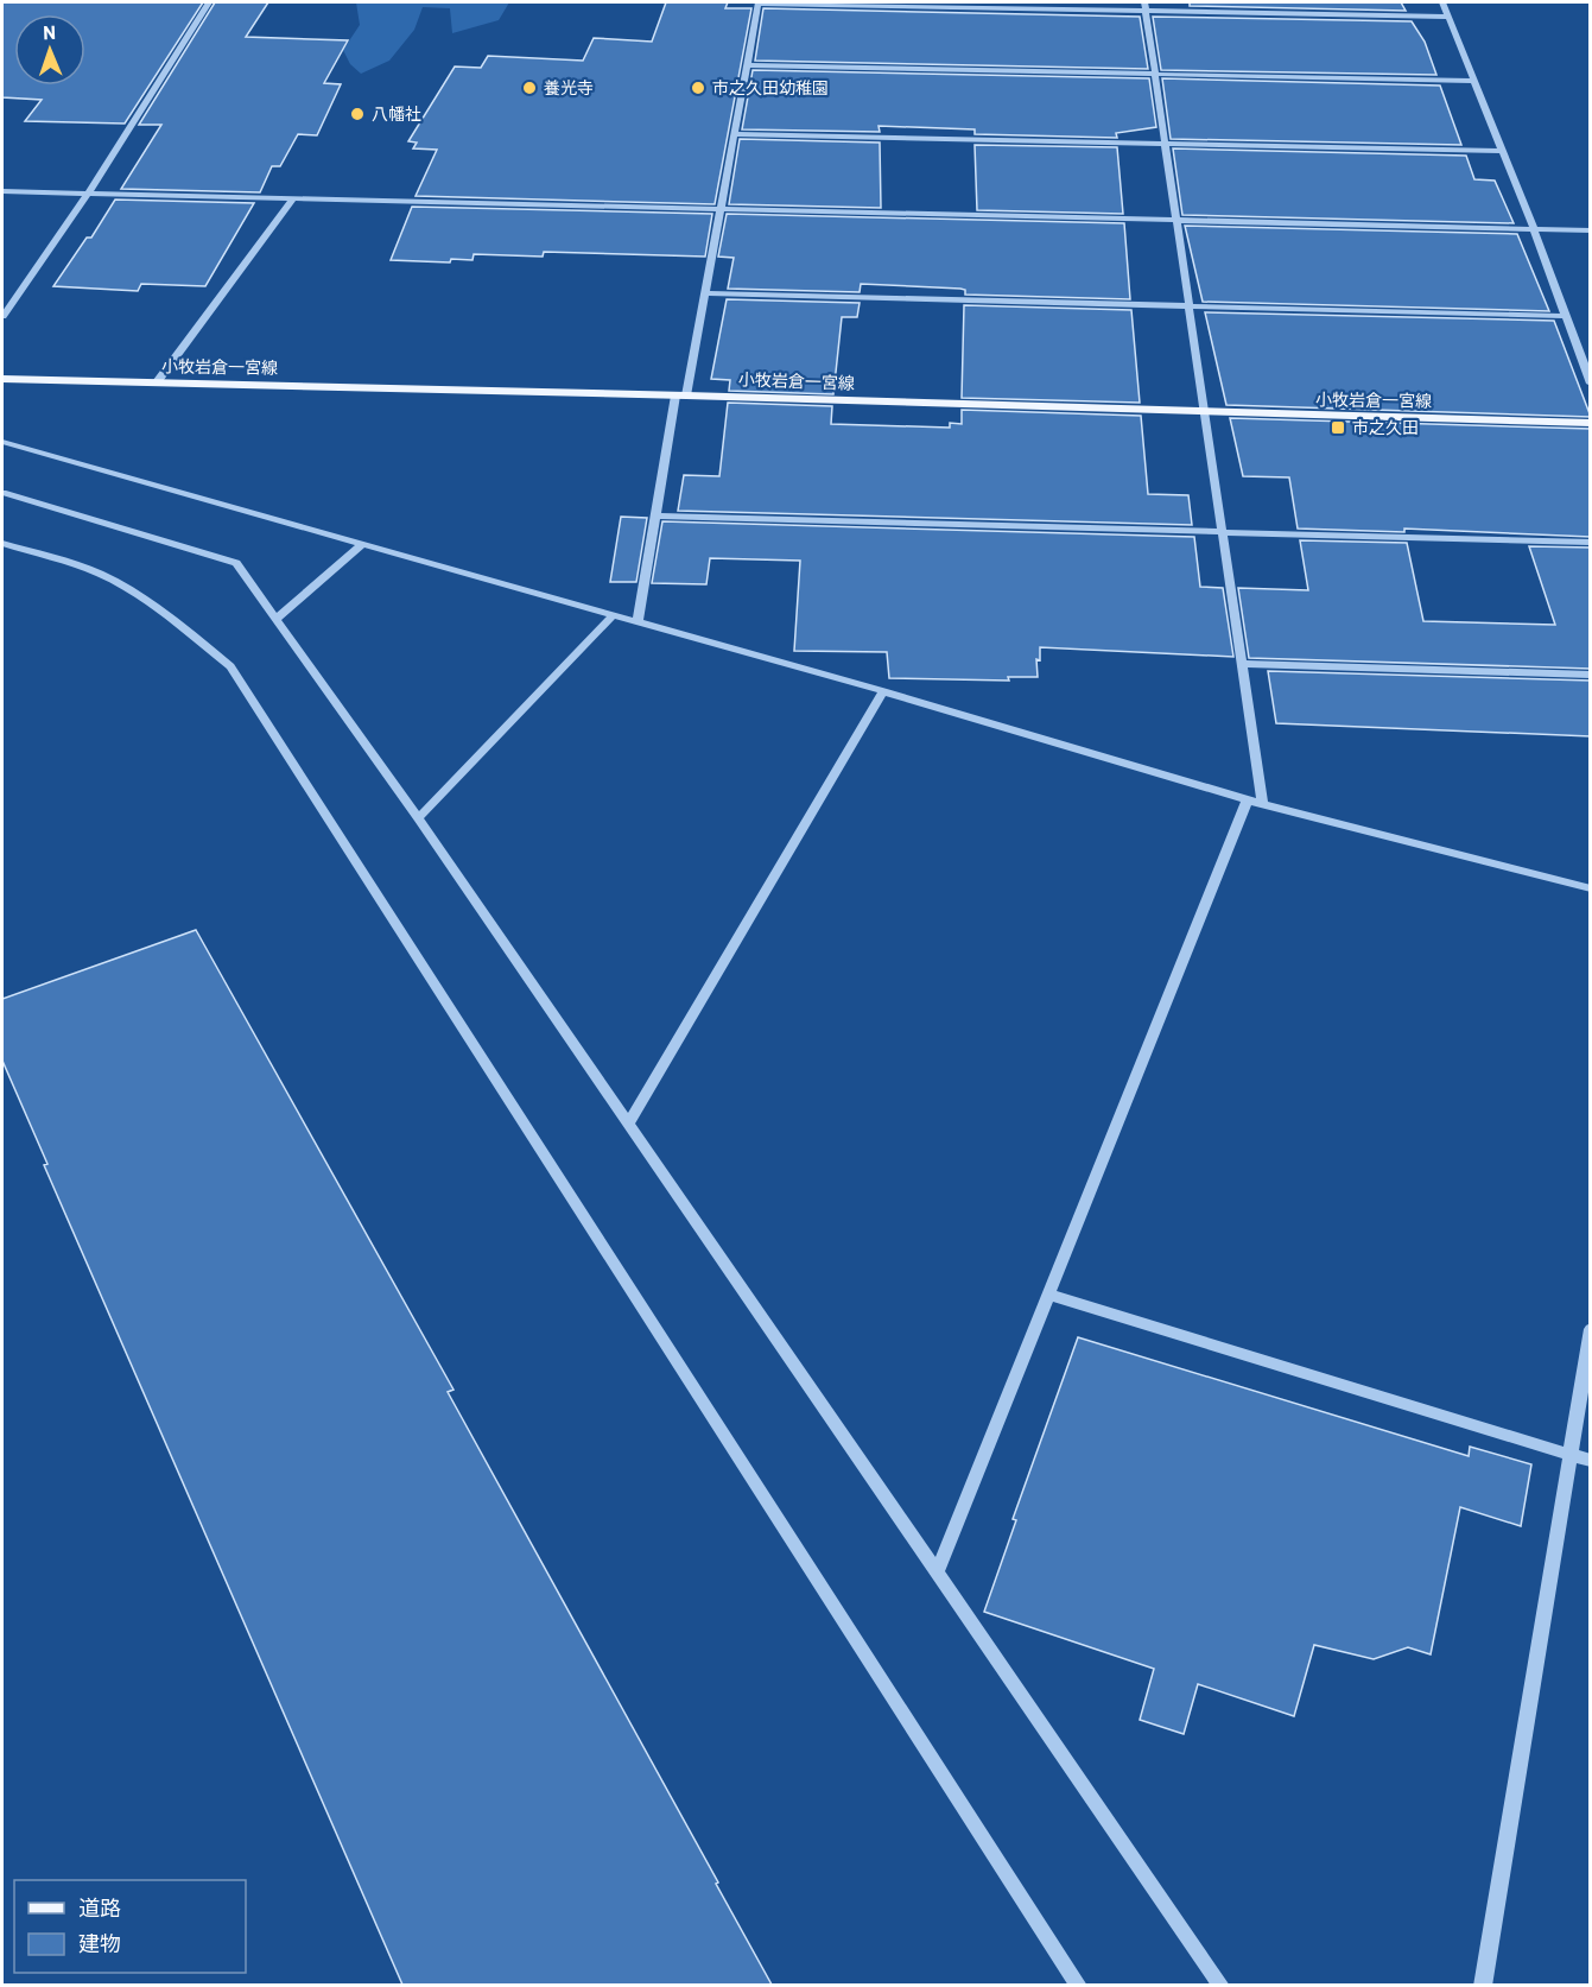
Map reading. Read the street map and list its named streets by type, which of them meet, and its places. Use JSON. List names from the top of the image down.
{
  "streets": {
    "main road": ["小牧岩倉一宮線"]
  },
  "places": {
    "other": ["養光寺", "市之久田幼稚園", "八幡社"],
    "transit": ["市之久田"]
  },
  "legend": ["道路", "建物"],
  "north": "top"
}
